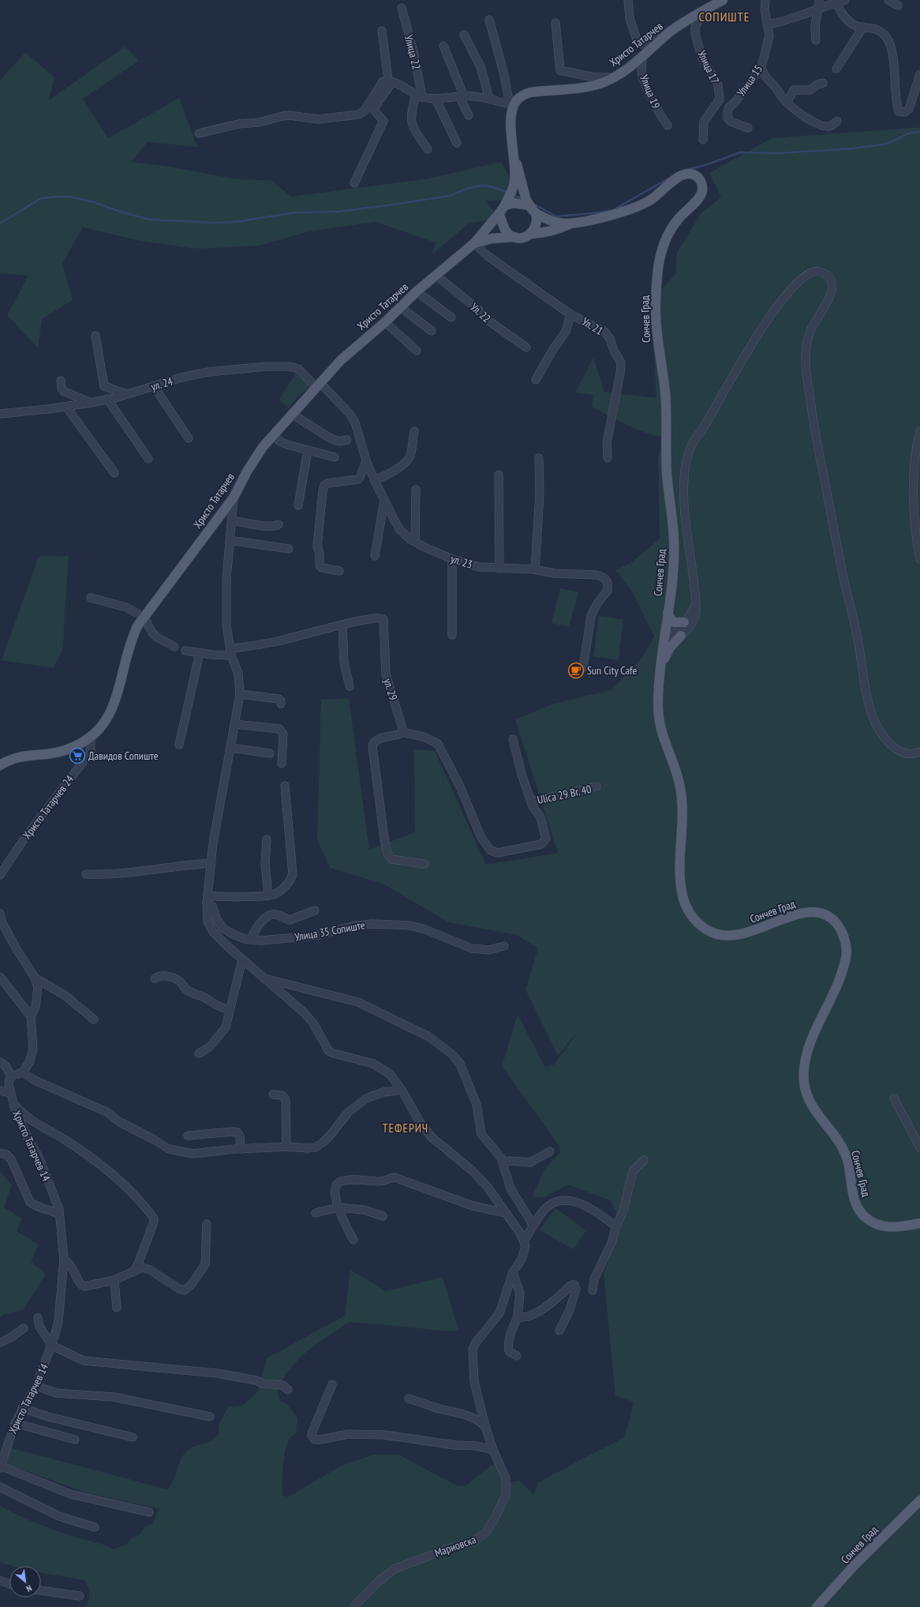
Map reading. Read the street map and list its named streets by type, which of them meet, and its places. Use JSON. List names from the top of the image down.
{
  "streets": {
    "main road": ["Христо Татарчев", "Сончев Град"],
    "street": [
      "Улица 22",
      "Улица 17",
      "Улица 15",
      "Улица 19",
      "Ул. 22",
      "Ул. 21",
      "ул. 24",
      "ул. 23",
      "ул. 29",
      "Ulica 29 Br. 40",
      "Христо Татарчев 24",
      "Улица 35 Сопиште",
      "Христо Татарчев 14",
      "Мариовска"
    ]
  },
  "crossings": [
    ["Христо Татарчев", "Улица 17"],
    ["Христо Татарчев", "Улица 19"],
    ["Христо Татарчев", "Ул. 22"],
    ["Христо Татарчев", "Ул. 21"],
    ["Христо Татарчев", "ул. 24"],
    ["Христо Татарчев", "ул. 23"],
    ["Христо Татарчев", "Христо Татарчев 24"],
    ["ул. 24", "ул. 23"]
  ],
  "districts": ["СОПИШТЕ", "ТЕФЕРИЧ"],
  "places": {
    "cafe": ["Sun City Cafe"],
    "supermarket": ["Давидов Сопиште"]
  },
  "north": "bottom right"
}
